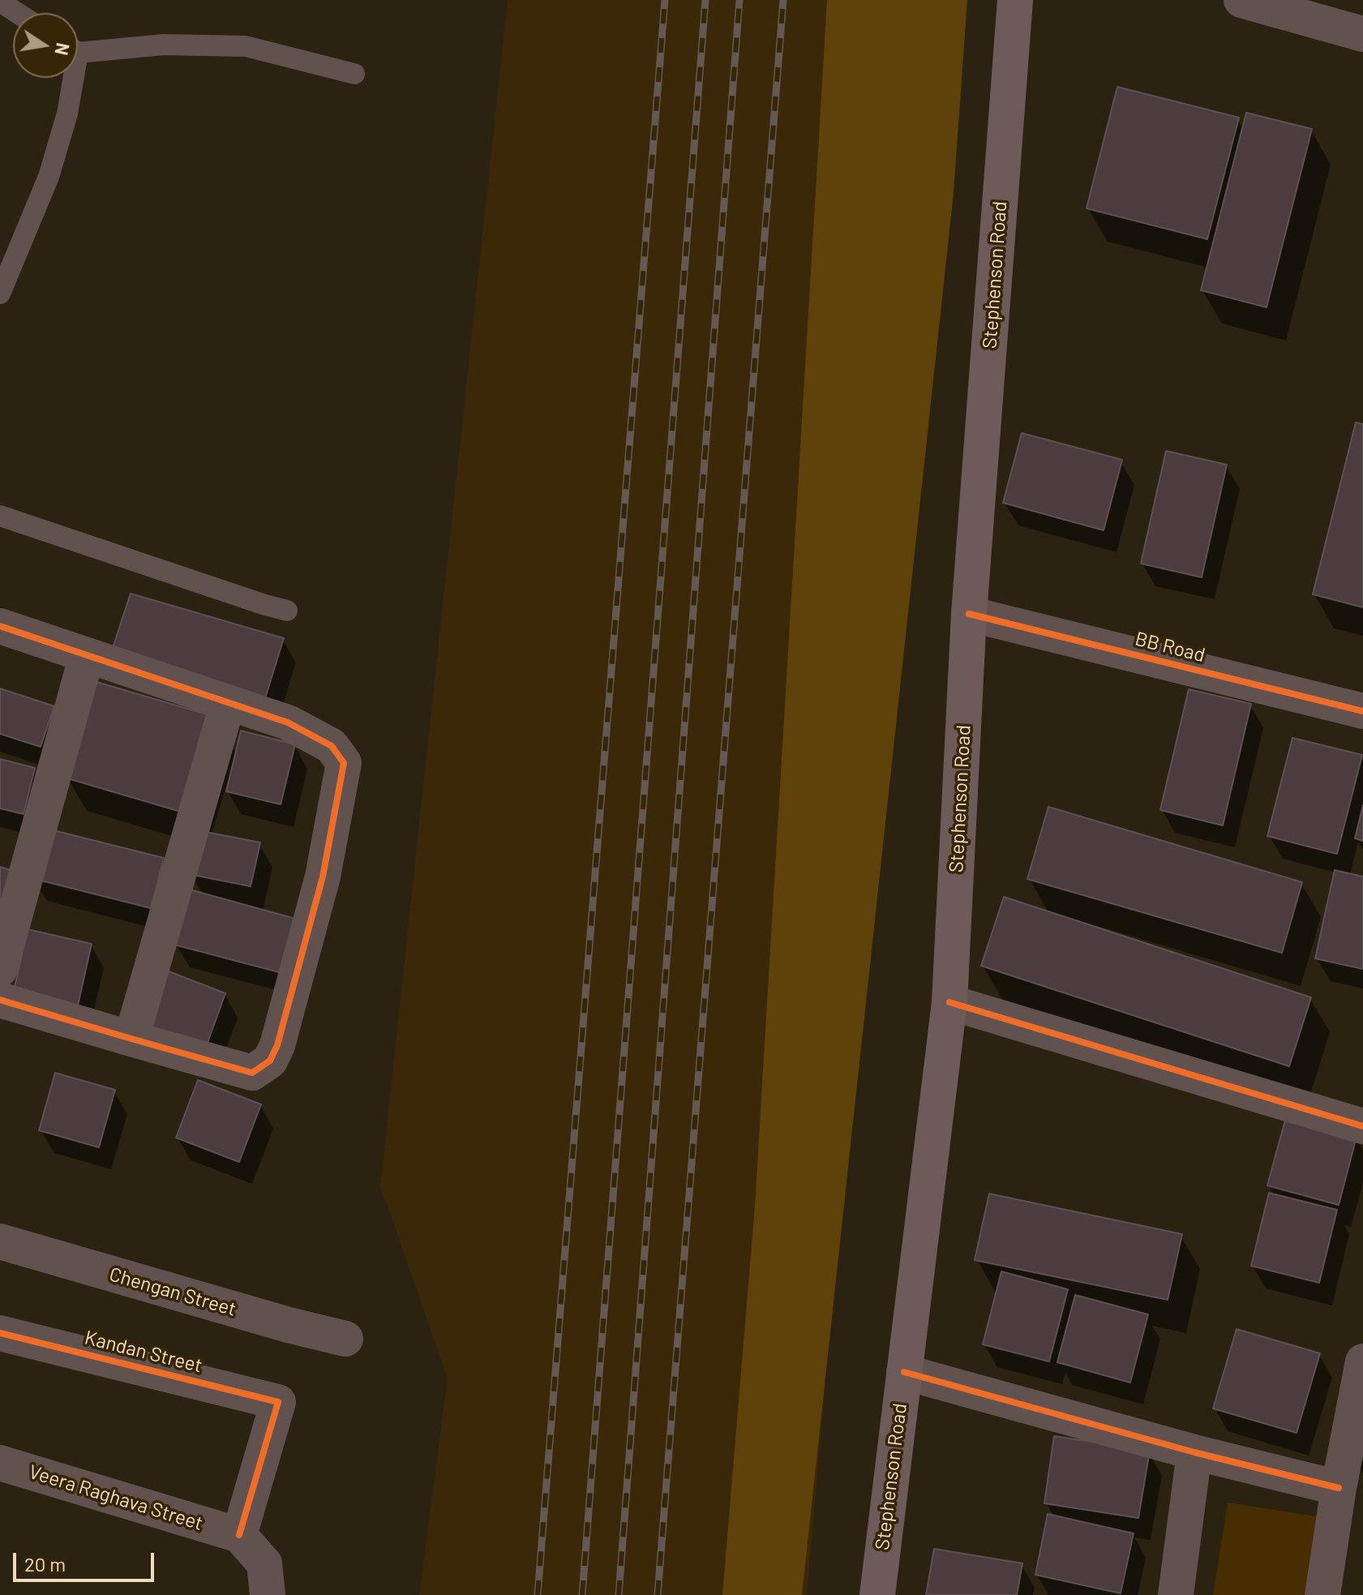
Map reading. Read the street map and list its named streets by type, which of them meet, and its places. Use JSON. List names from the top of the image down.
{
  "streets": {
    "main road": ["Stephenson Road"],
    "street": [
      "BB Road",
      "Chengan Street",
      "Kandan Street",
      "Veera Raghava Street"
    ]
  },
  "crossings": [
    ["Stephenson Road", "BB Road"],
    ["Kandan Street", "Veera Raghava Street"]
  ],
  "scale_bar": "20 m",
  "north": "right"
}
